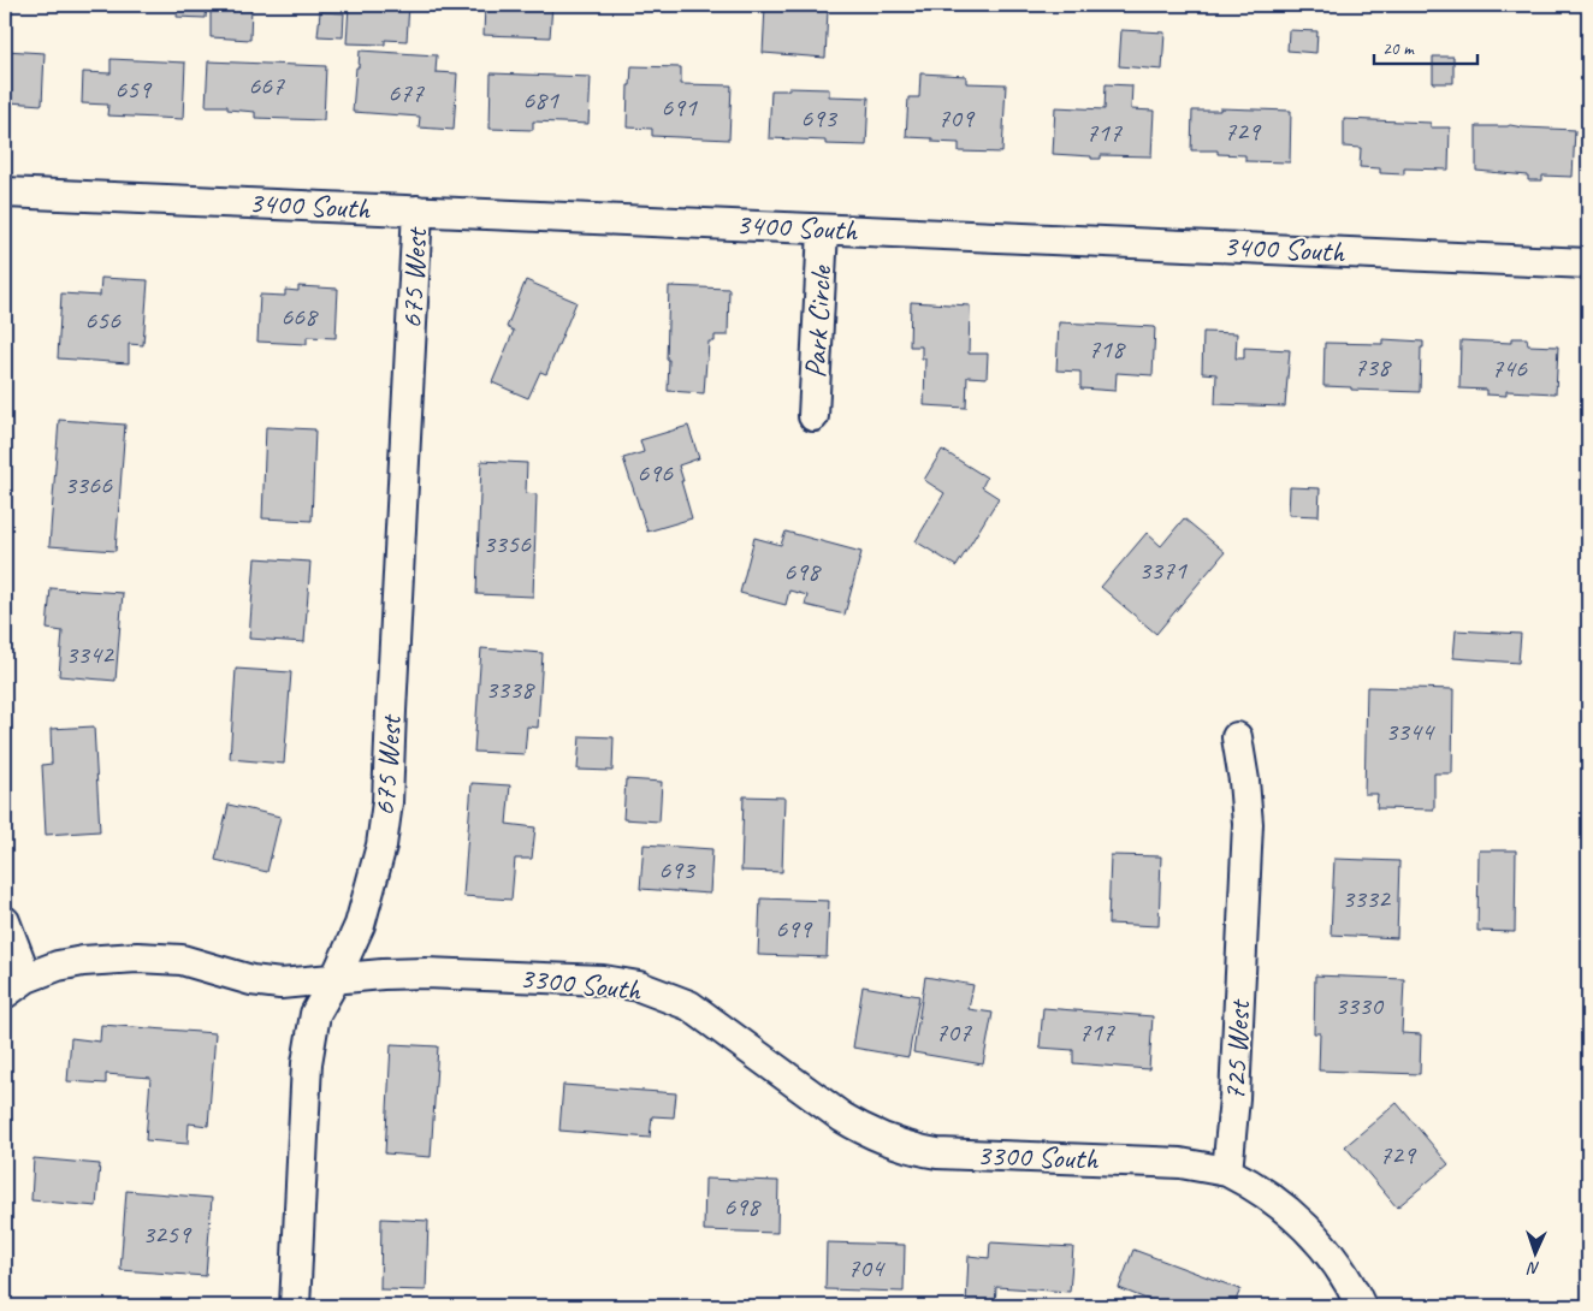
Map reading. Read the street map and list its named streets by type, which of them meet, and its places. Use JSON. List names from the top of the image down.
{
  "streets": {
    "street": [
      "3400 South",
      "675 West",
      "Park Circle",
      "3300 South",
      "725 West"
    ]
  },
  "crossings": [
    ["3400 South", "675 West"],
    ["3400 South", "Park Circle"],
    ["675 West", "3300 South"],
    ["3300 South", "725 West"]
  ],
  "house_numbers": [
    "667",
    "659",
    "677",
    "681",
    "691",
    "693",
    "709",
    "729",
    "717",
    "668",
    "656",
    "718",
    "738",
    "746",
    "696",
    "3366",
    "3356",
    "3371",
    "698",
    "3342",
    "3338",
    "3344",
    "693",
    "3332",
    "699",
    "3330",
    "707",
    "717",
    "729",
    "698",
    "3259",
    "704"
  ],
  "scale_bar": "20 m",
  "north": "bottom"
}
